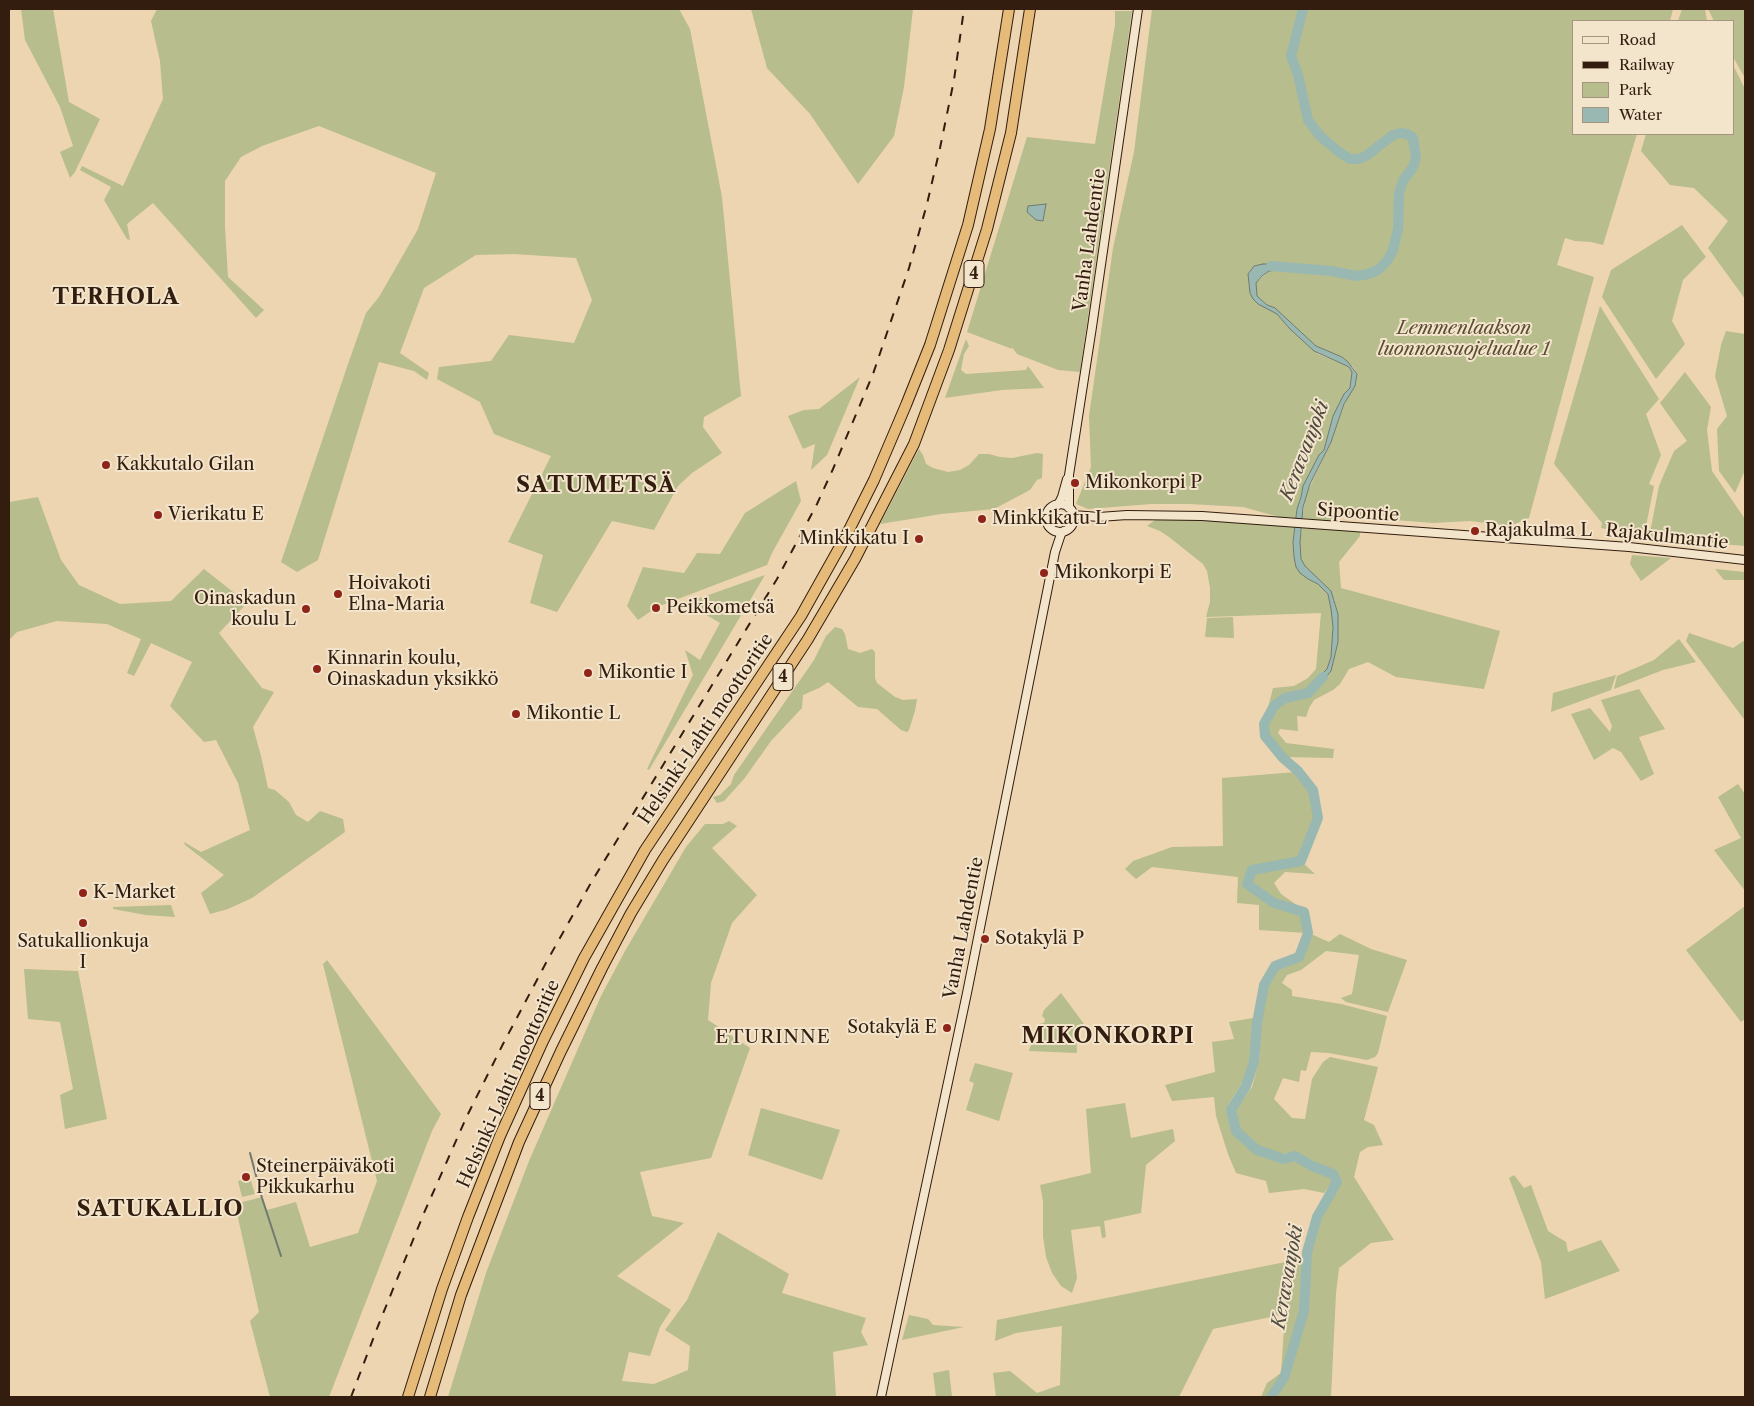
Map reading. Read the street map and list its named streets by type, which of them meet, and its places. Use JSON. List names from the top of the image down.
{
  "streets": {
    "highway": ["4", "Helsinki-Lahti moottoritie"],
    "main road": ["Vanha Lahdentie", "Sipoontie", "Rajakulmantie"]
  },
  "crossings": [
    ["Vanha Lahdentie", "Sipoontie"],
    ["Sipoontie", "Rajakulmantie"]
  ],
  "districts": [
    "TERHOLA",
    "SATUMETSÄ",
    "MIKONKORPI",
    "ETURINNE",
    "SATUKALLIO"
  ],
  "water": ["Keravanjoki"],
  "parks": ["Lemmenlaakson luonnonsuojelualue 1"],
  "places": [
    "Kakkutalo Gilan",
    "Mikonkorpi P",
    "Vierikatu E",
    "Minkkikatu L",
    "Rajakulma L",
    "Minkkikatu I",
    "Mikonkorpi E",
    "Hoivakoti Elna-Maria",
    "Peikkometsä",
    "Oinaskadun koulu L",
    "Kinnarin koulu, Oinaskadun yksikkö",
    "Mikontie I",
    "Mikontie L",
    "K-Market",
    "Satukallionkuja I",
    "Sotakylä P",
    "Sotakylä E",
    "Steinerpäiväkoti Pikkukarhu"
  ],
  "legend": [
    "Road",
    "Railway",
    "Park",
    "Water"
  ]
}
